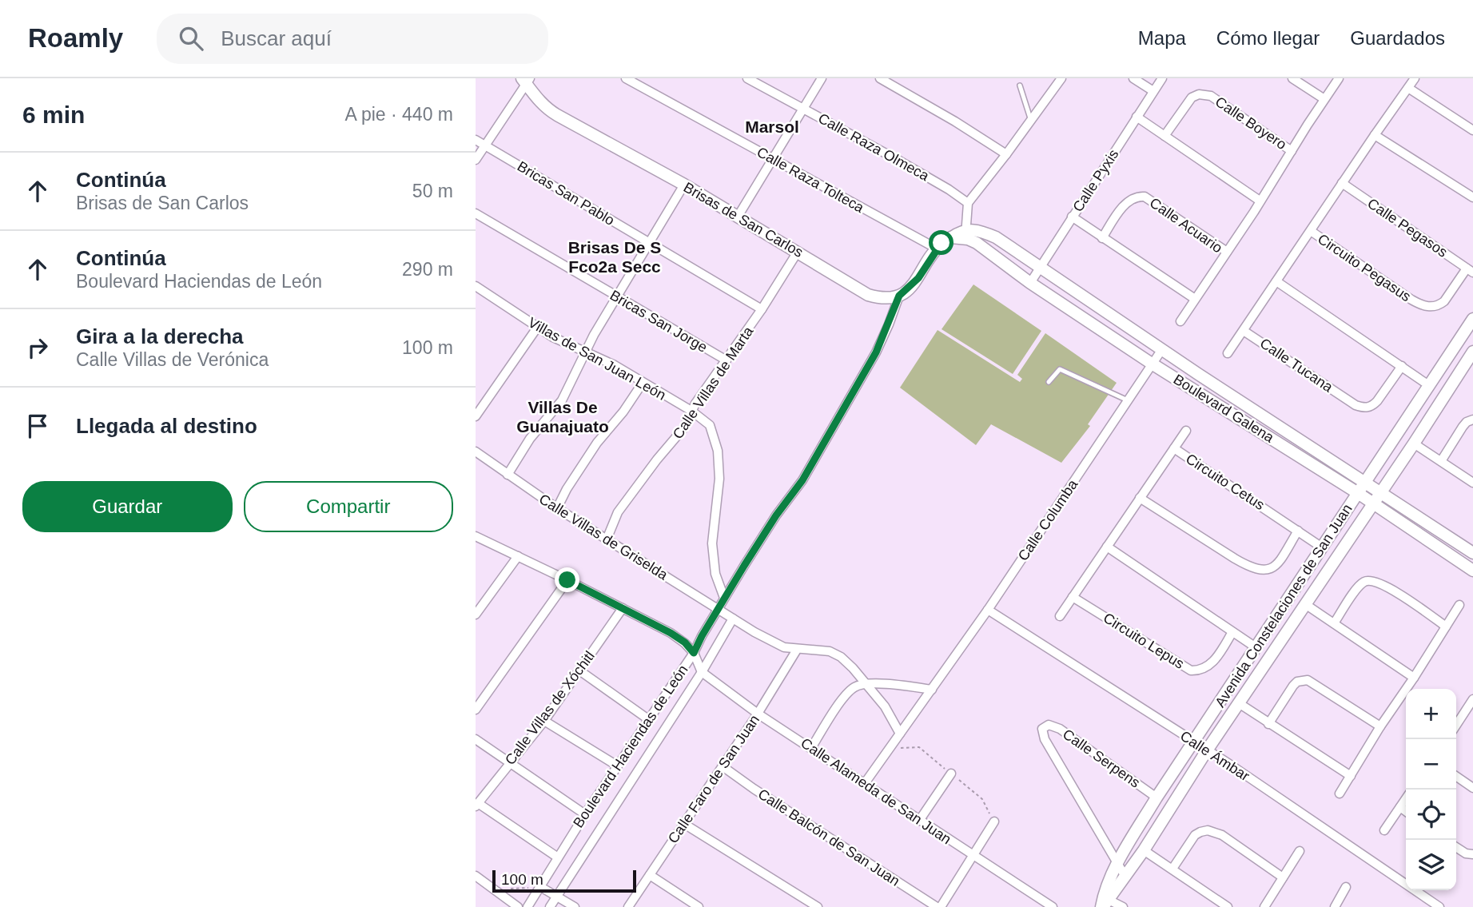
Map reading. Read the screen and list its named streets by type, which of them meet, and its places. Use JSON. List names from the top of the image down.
{
  "streets": {
    "street": [
      "Calle Boyero",
      "Calle Raza Olmeca",
      "Calle Raza Tolteca",
      "Calle Pyxis",
      "Bricas San Pablo",
      "Brisas de San Carlos",
      "Calle Acuario",
      "Calle Pegasos",
      "Circuito Pegasus",
      "Bricas San Jorge",
      "Villas de San Juan León",
      "Calle Tucana",
      "Calle Villas de Marta",
      "Boulevard Galena",
      "Circuito Cetus",
      "Calle Columba",
      "Calle Villas de Griselda",
      "Avenida Constelaciones de San Juan",
      "Circuito Lepus",
      "Calle Villas de Xóchitl",
      "Boulevard Haciendas de León",
      "Calle Ámbar",
      "Calle Serpens",
      "Calle Faro de San Juan",
      "Calle Alameda de San Juan",
      "Calle Balcón de San Juan"
    ]
  },
  "crossings": [
    ["Calle Boyero", "Calle Acuario"],
    ["Calle Pyxis", "Boulevard Galena"],
    ["Bricas San Pablo", "Calle Villas de Marta"],
    ["Brisas de San Carlos", "Calle Villas de Marta"],
    ["Brisas de San Carlos", "Boulevard Haciendas de León"],
    ["Calle Pegasos", "Circuito Pegasus"],
    ["Circuito Pegasus", "Calle Tucana"],
    ["Bricas San Jorge", "Calle Villas de Marta"],
    ["Villas de San Juan León", "Calle Villas de Marta"],
    ["Villas de San Juan León", "Boulevard Haciendas de León"],
    ["Calle Villas de Marta", "Calle Villas de Griselda"],
    ["Boulevard Galena", "Calle Columba"],
    ["Boulevard Galena", "Avenida Constelaciones de San Juan"],
    ["Circuito Cetus", "Avenida Constelaciones de San Juan"],
    ["Circuito Cetus", "Circuito Lepus"],
    ["Calle Columba", "Calle Villas de Griselda"],
    ["Calle Columba", "Calle Ámbar"],
    ["Calle Columba", "Calle Alameda de San Juan"],
    ["Calle Villas de Griselda", "Boulevard Haciendas de León"],
    ["Calle Villas de Griselda", "Calle Faro de San Juan"],
    ["Avenida Constelaciones de San Juan", "Calle Ámbar"],
    ["Avenida Constelaciones de San Juan", "Calle Serpens"],
    ["Boulevard Haciendas de León", "Calle Alameda de San Juan"],
    ["Calle Faro de San Juan", "Calle Alameda de San Juan"],
    ["Calle Faro de San Juan", "Calle Balcón de San Juan"]
  ],
  "districts": ["Marsol", "Brisas De S Fco2a Secc", "Villas De Guanajuato"],
  "scale_bar": "100 m",
  "page": {
    "header": "Roamly",
    "search": "Buscar aquí",
    "nav": ["Mapa", "Cómo llegar", "Guardados"],
    "heading": ["6 min", "A pie · 440 m"],
    "list": [
      ["Continúa", "Brisas de San Carlos", "50 m"],
      ["Continúa", "Boulevard Haciendas de León", "290 m"],
      ["Gira a la derecha", "Calle Villas de Verónica", "100 m"],
      "Llegada al destino"
    ],
    "buttons": ["Guardar", "Compartir"],
    "map_buttons": ["+", "−"],
    "scale": "100 m"
  }
}
